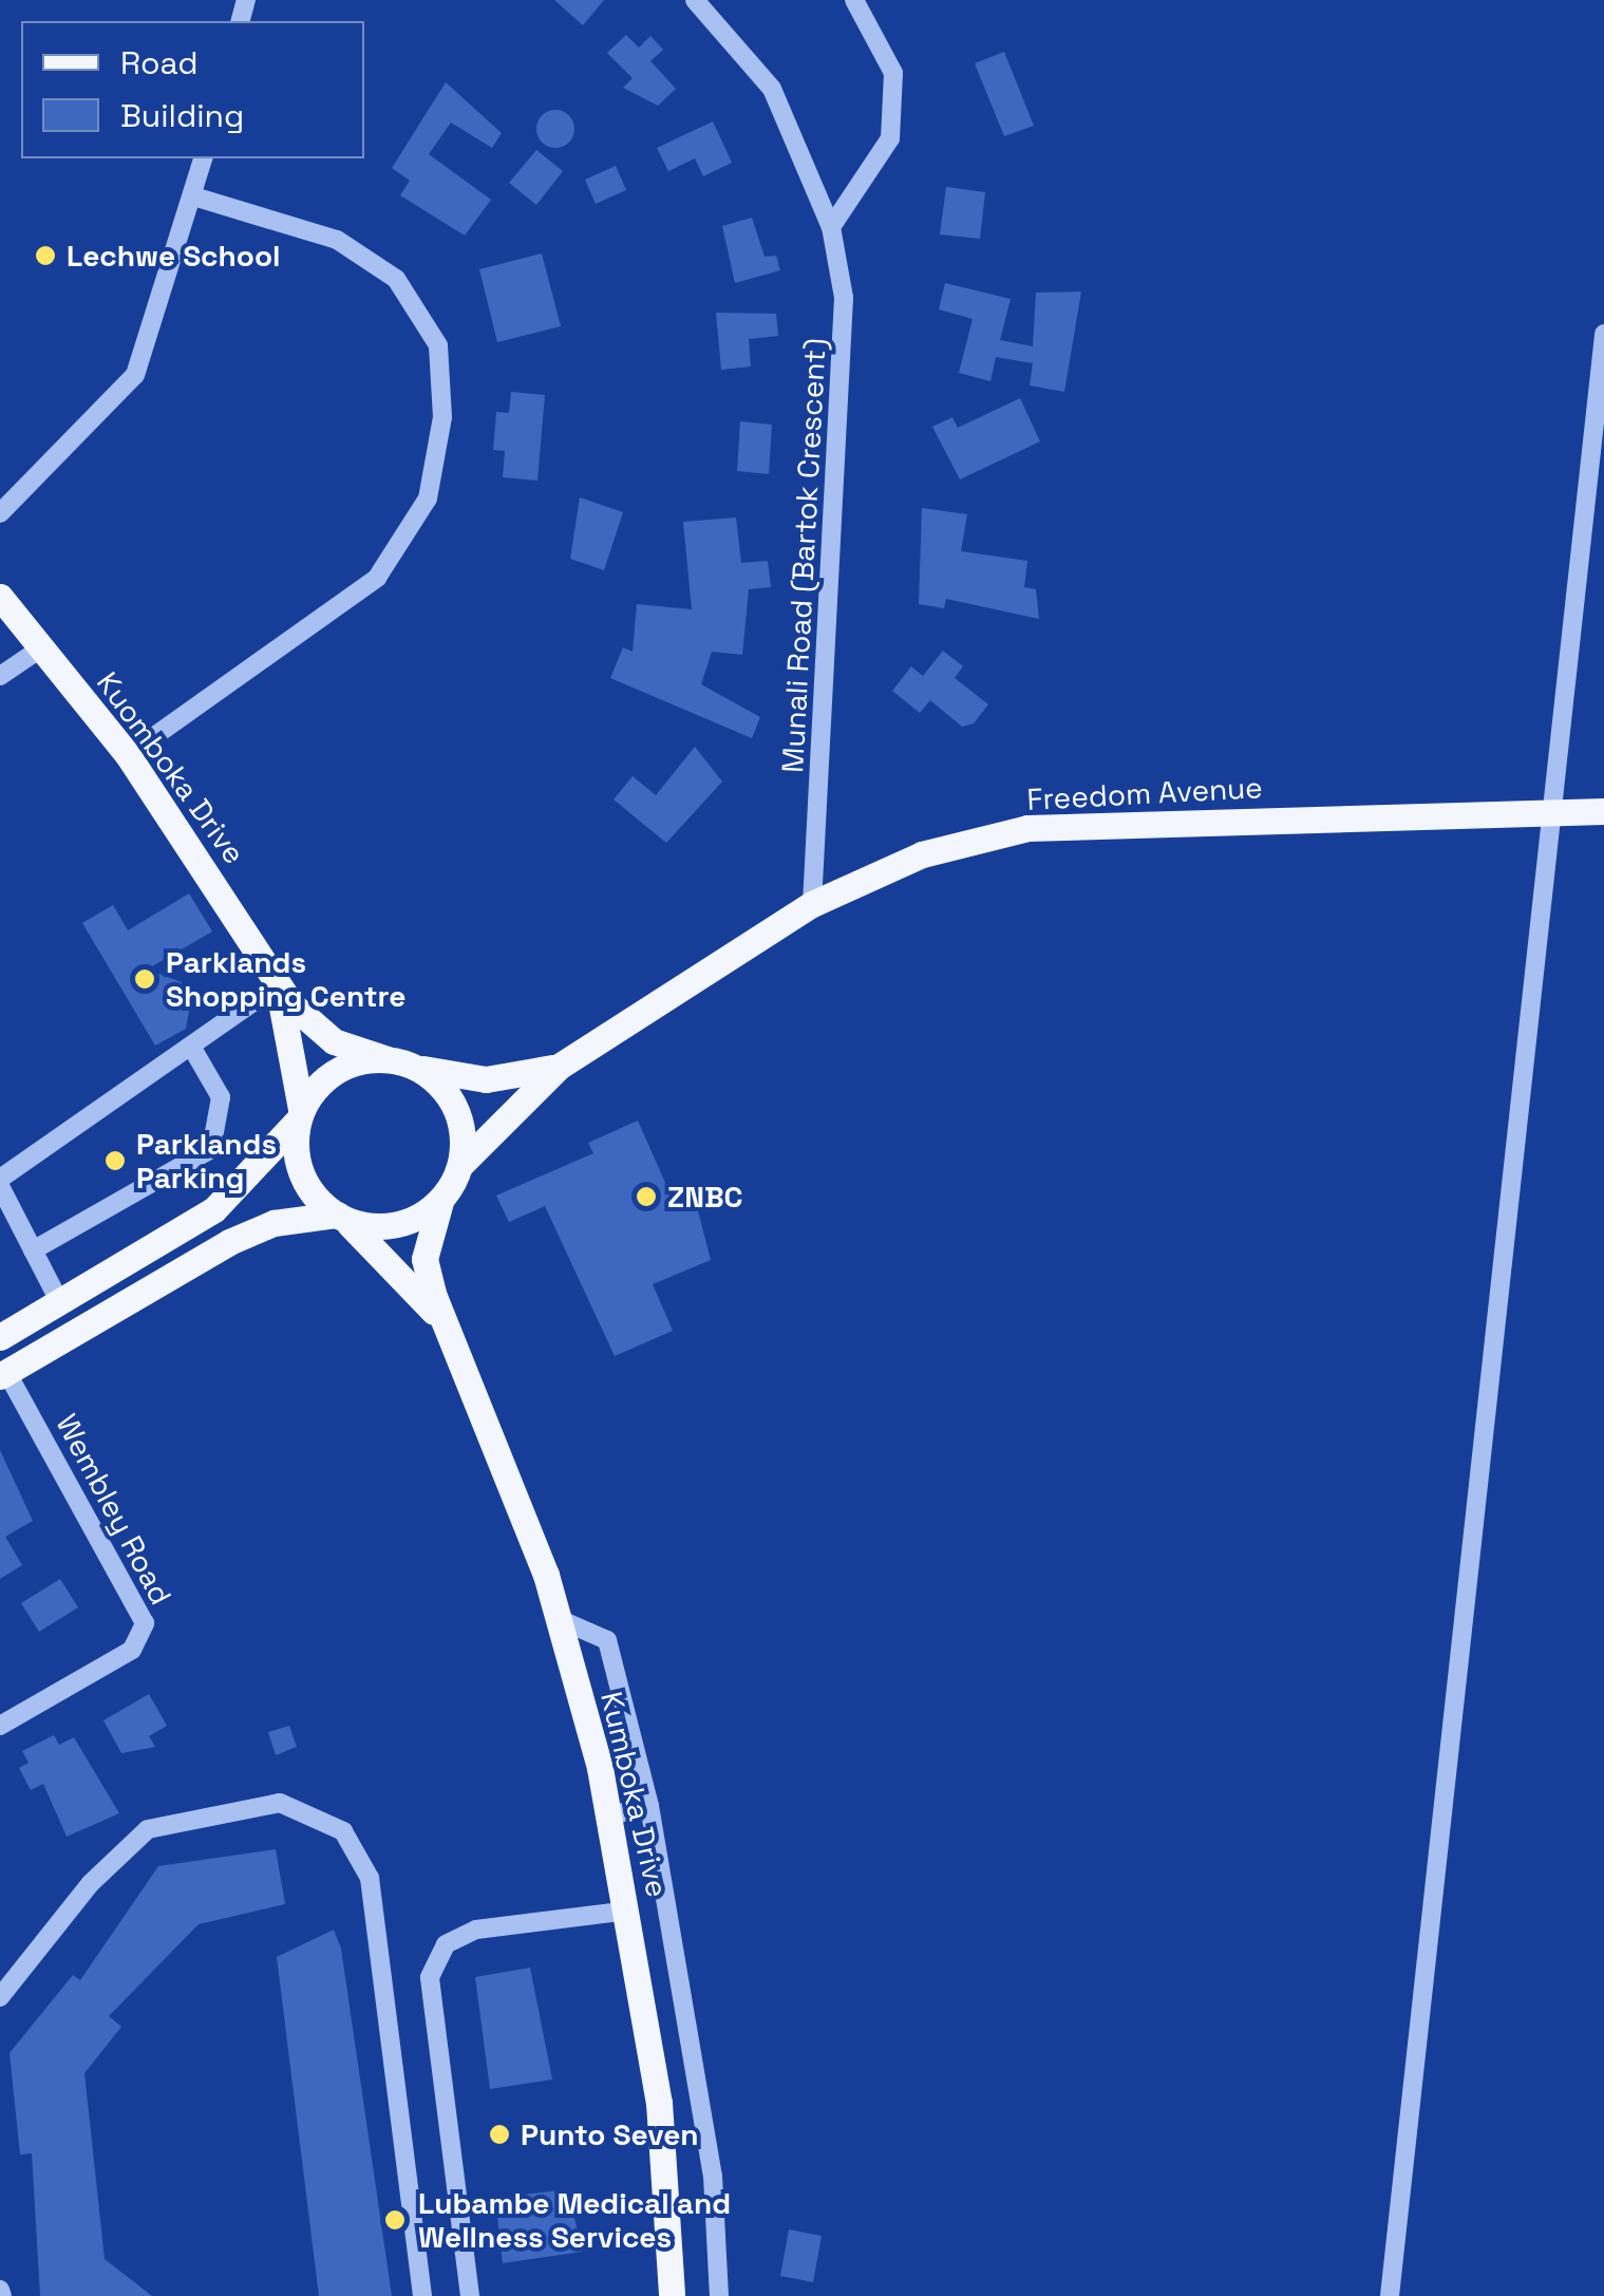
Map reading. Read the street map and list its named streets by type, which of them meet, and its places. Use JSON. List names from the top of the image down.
{
  "streets": {
    "main road": ["Kuomboka Drive", "Freedom Avenue", "Kumboka Drive"],
    "street": ["Munali Road (Bartok Crescent)", "Wembley Road"]
  },
  "crossings": [
    ["Munali Road (Bartok Crescent)", "Freedom Avenue"],
    ["Freedom Avenue", "Kumboka Drive"]
  ],
  "places": [
    "Lechwe School",
    "Parklands Shopping Centre",
    "Parklands Parking",
    "ZNBC",
    "Punto Seven",
    "Lubambe Medical and Wellness Services"
  ],
  "legend": ["Road", "Building"]
}
